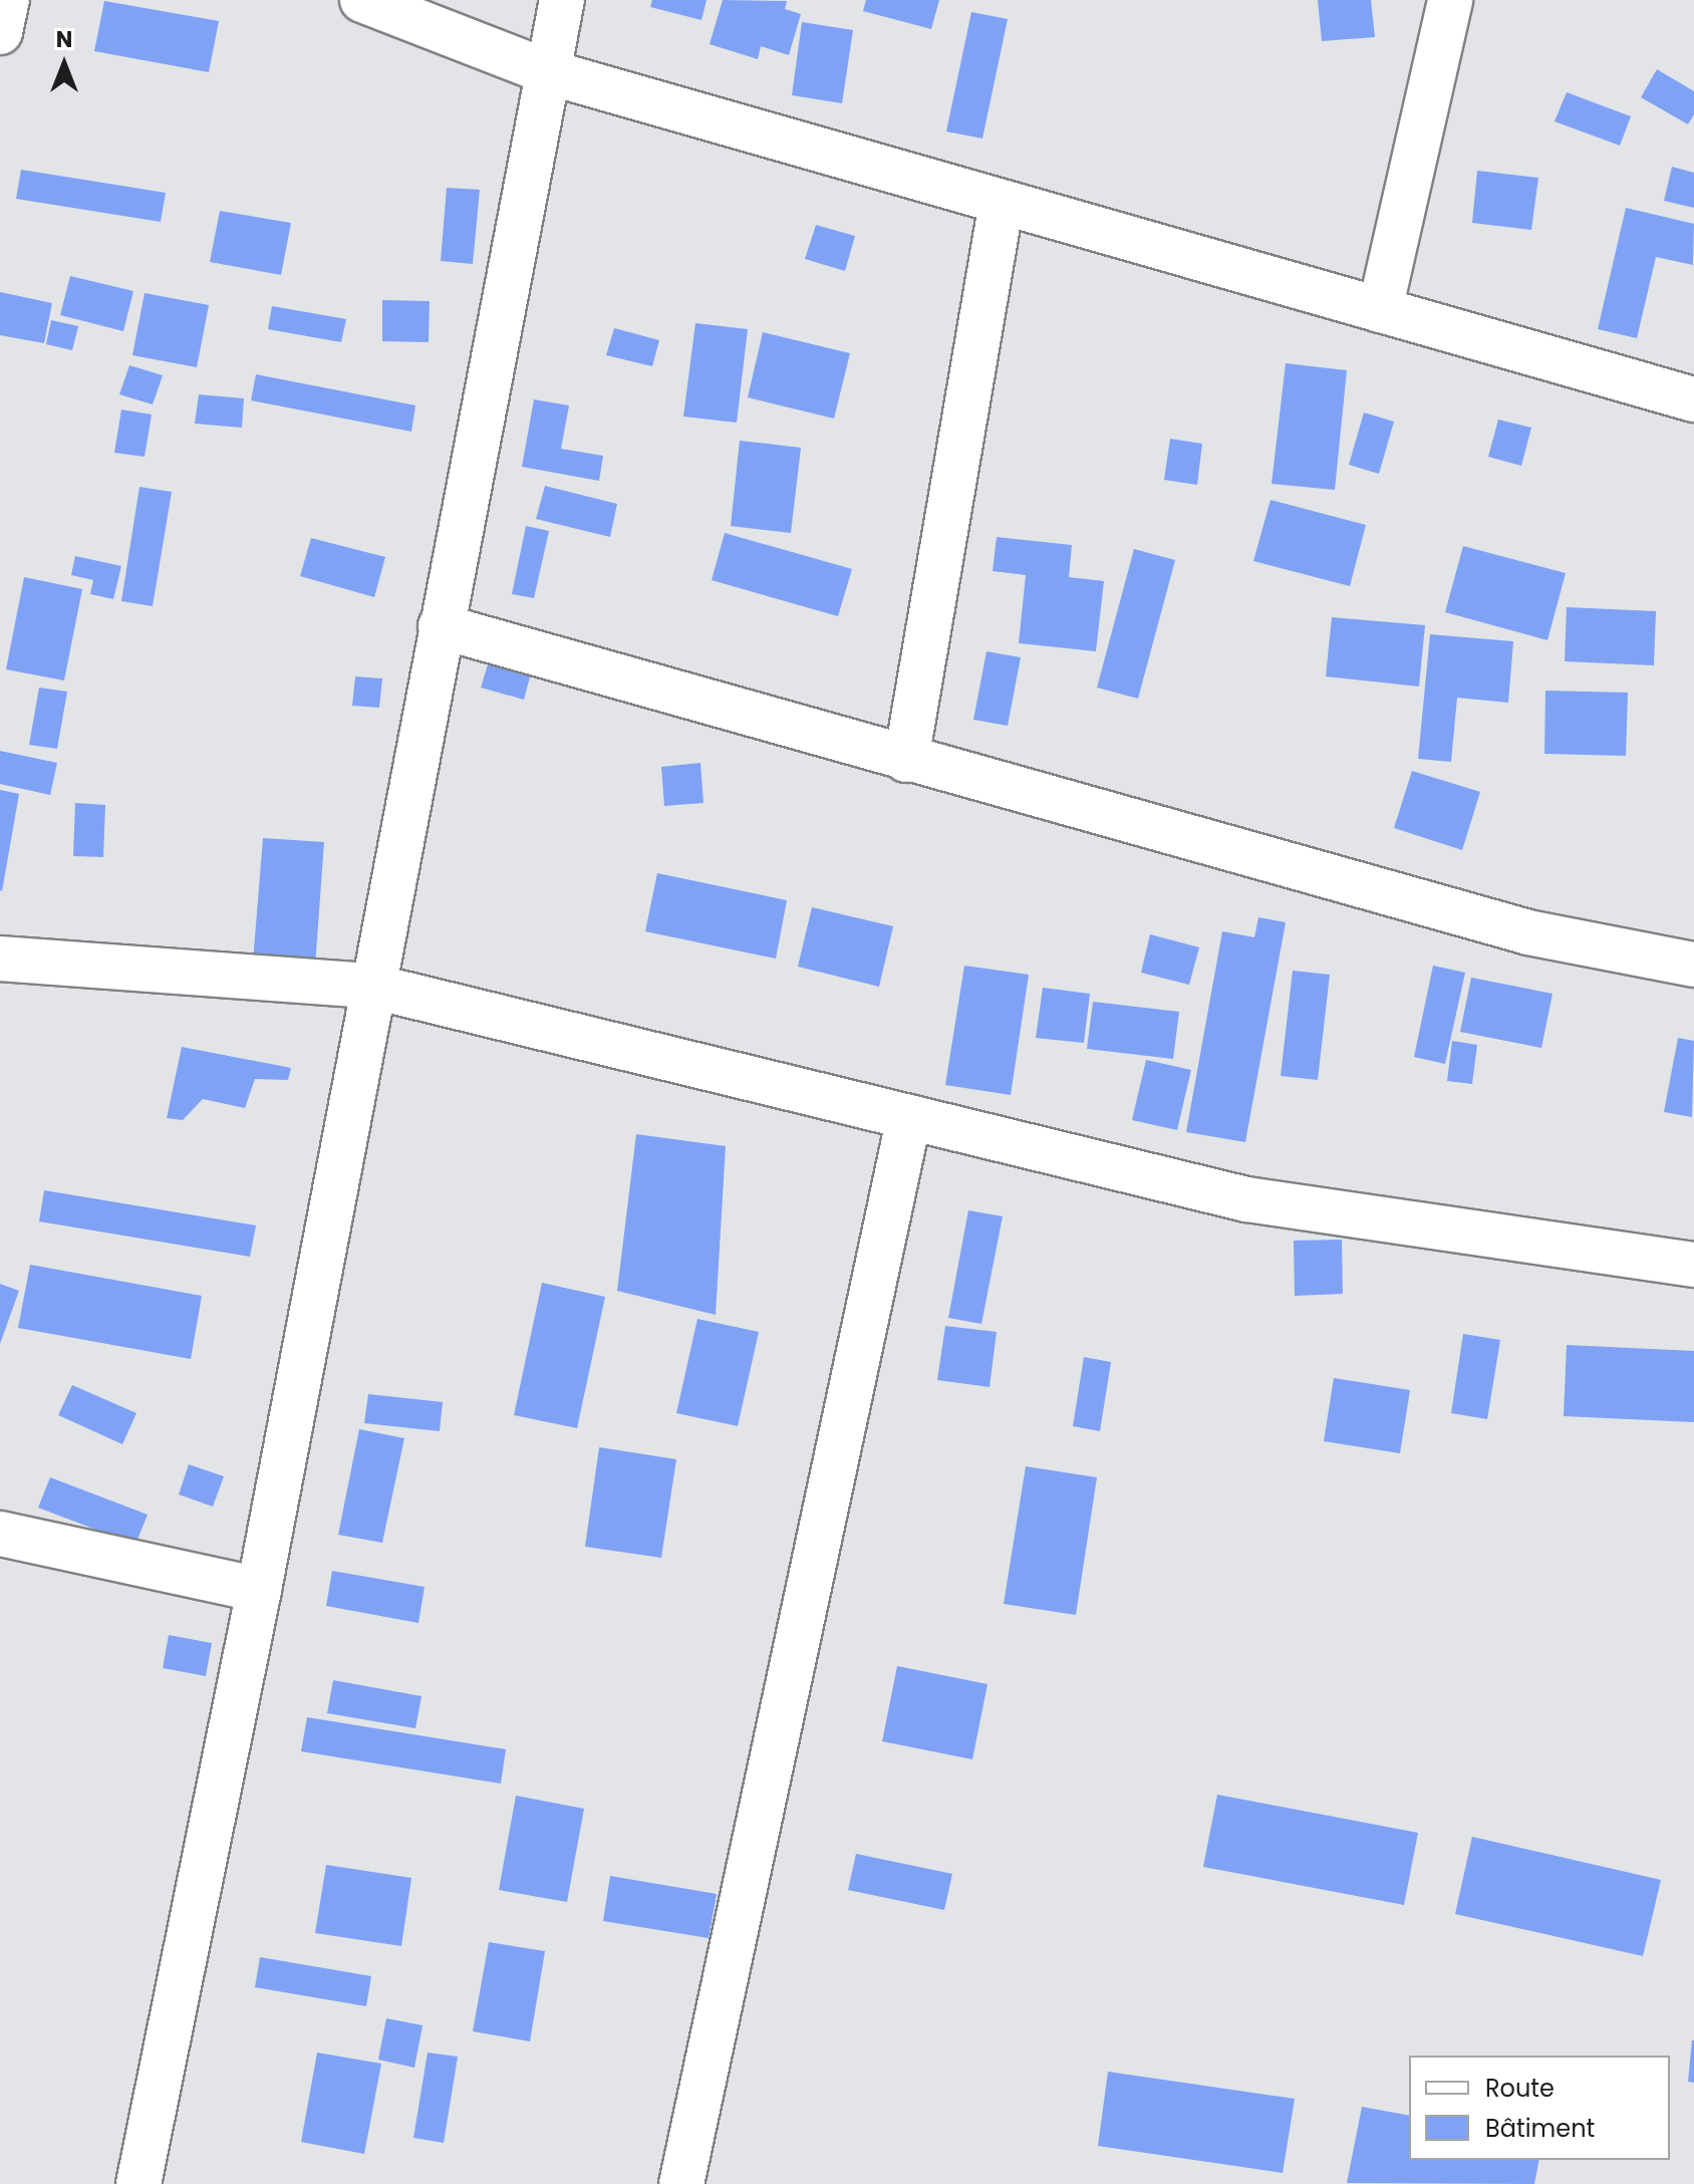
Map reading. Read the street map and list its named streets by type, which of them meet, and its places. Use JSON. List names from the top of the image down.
{
  "legend": ["Route", "Bâtiment"],
  "north": "top"
}
